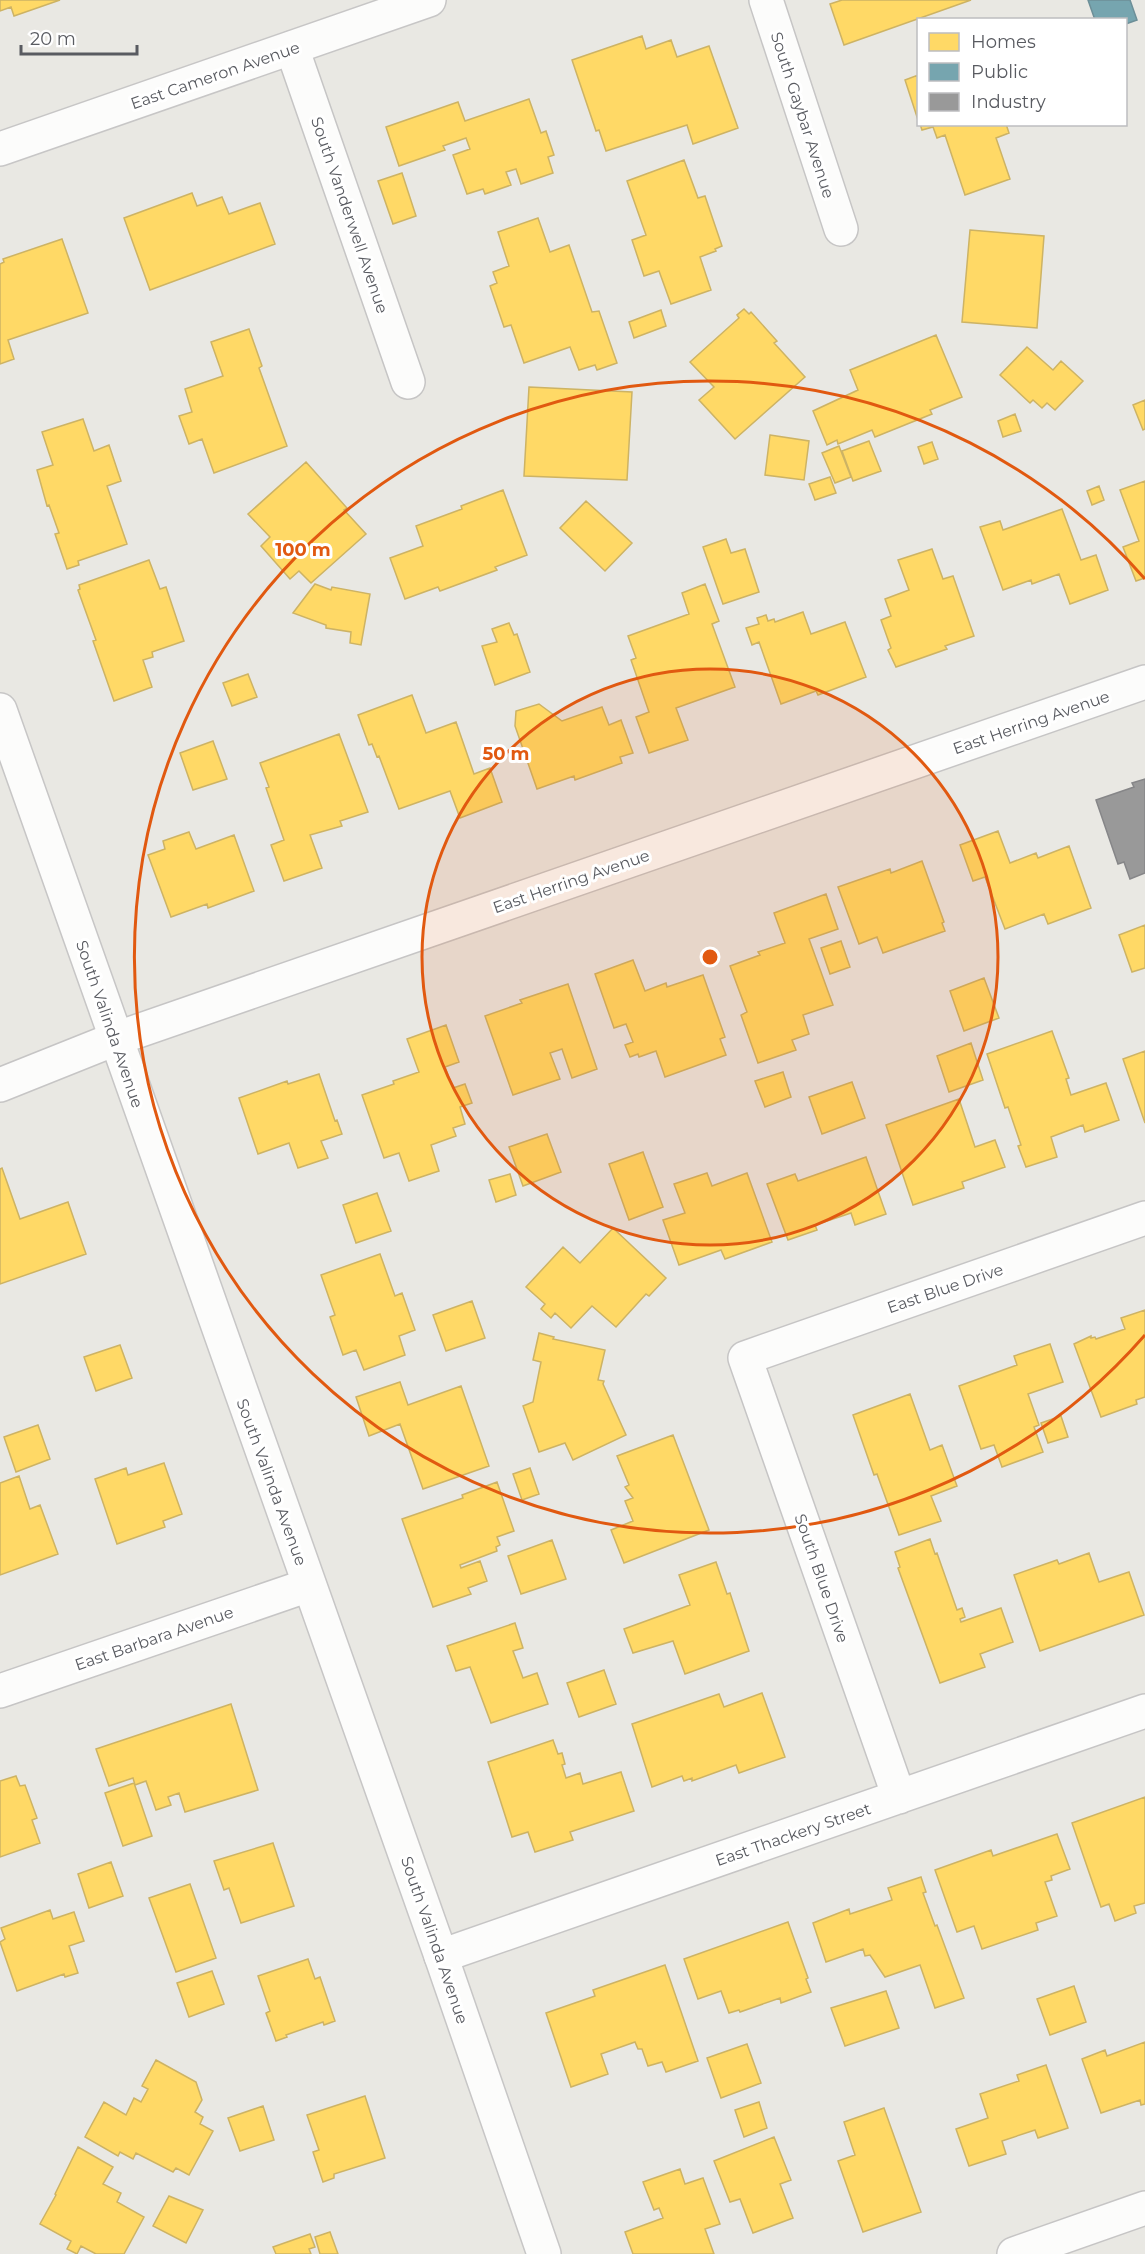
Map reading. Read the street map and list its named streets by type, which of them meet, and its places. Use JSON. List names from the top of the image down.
{
  "streets": {
    "street": [
      "East Cameron Avenue",
      "South Gaybar Avenue",
      "South Vanderwell Avenue",
      "East Herring Avenue",
      "South Valinda Avenue",
      "East Blue Drive",
      "South Blue Drive",
      "East Barbara Avenue",
      "East Thackery Street"
    ]
  },
  "crossings": [
    ["East Cameron Avenue", "South Vanderwell Avenue"],
    ["East Herring Avenue", "South Valinda Avenue"],
    ["South Valinda Avenue", "East Barbara Avenue"],
    ["South Valinda Avenue", "East Thackery Street"],
    ["East Blue Drive", "South Blue Drive"],
    ["South Blue Drive", "East Thackery Street"]
  ],
  "legend": ["Homes", "Public", "Industry"],
  "scale_bar": "20 m",
  "rings": ["100 m", "50 m"]
}
